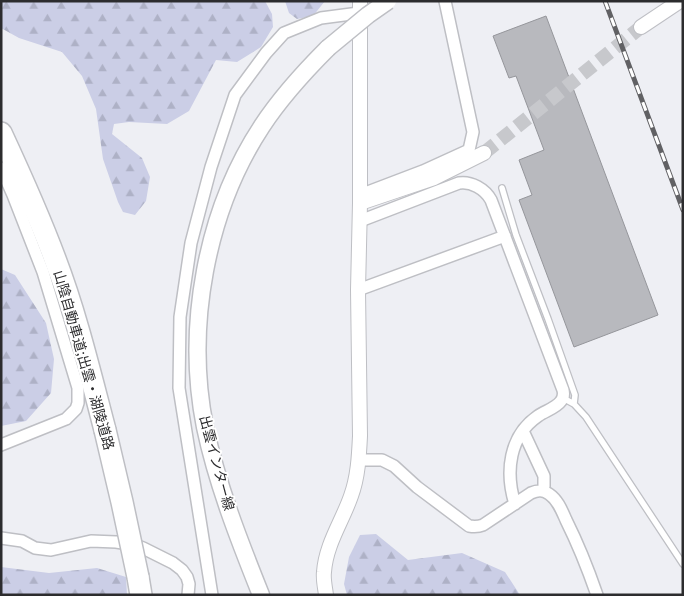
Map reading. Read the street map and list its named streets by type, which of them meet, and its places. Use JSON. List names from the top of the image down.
{
  "streets": {
    "highway": ["山陰自動車道;出雲・湖陵道路"],
    "main road": ["出雲インター線"]
  }
}
